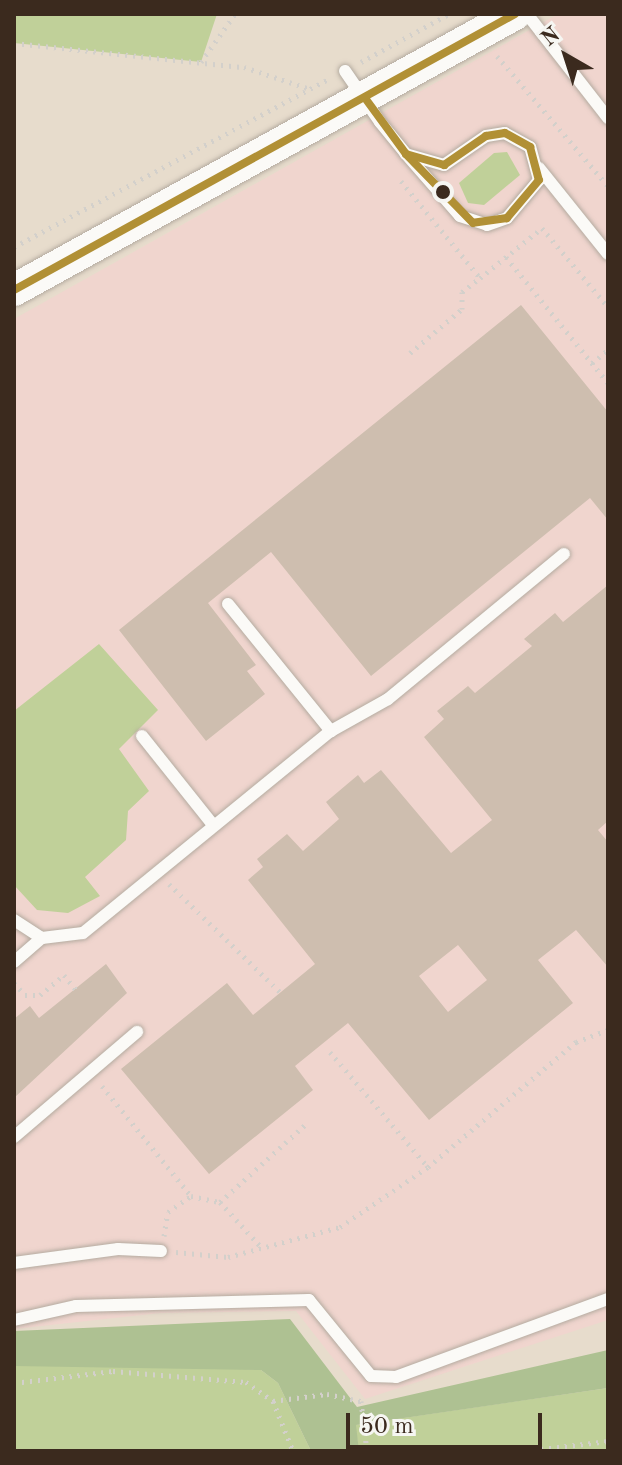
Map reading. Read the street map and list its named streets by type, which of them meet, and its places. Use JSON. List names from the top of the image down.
{
  "scale_bar": "50 m",
  "north": "top left"
}
